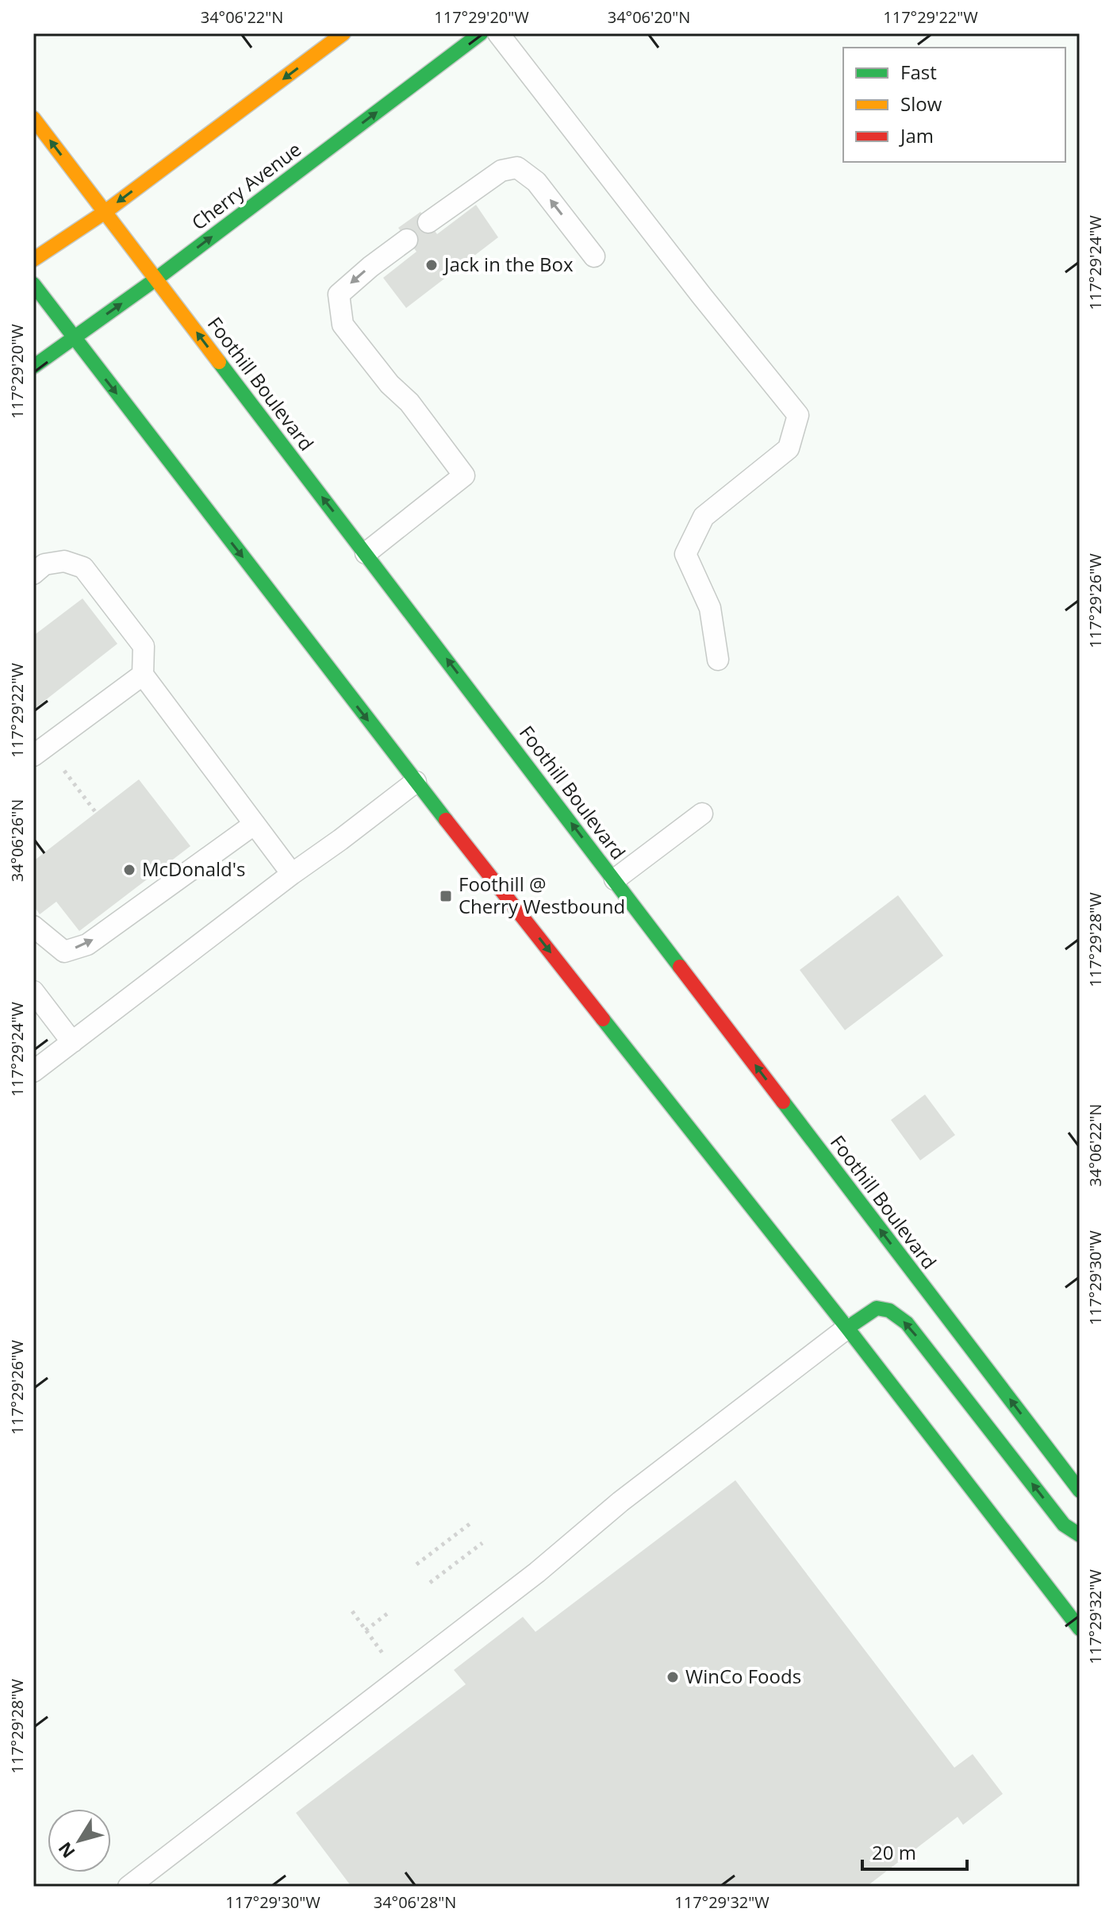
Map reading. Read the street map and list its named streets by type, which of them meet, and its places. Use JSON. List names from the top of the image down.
{
  "streets": {
    "main road": ["Cherry Avenue", "Foothill Boulevard"]
  },
  "crossings": [
    ["Cherry Avenue", "Foothill Boulevard"]
  ],
  "places": {
    "other": ["Jack in the Box", "McDonald's", "WinCo Foods"],
    "transit": ["Foothill @ Cherry Westbound"]
  },
  "legend": ["Fast", "Slow", "Jam"],
  "scale_bar": "20 m",
  "north": "bottom left",
  "coordinates": [
    "34°06'22\"N",
    "117°29'20\"W",
    "34°06'20\"N",
    "117°29'22\"W",
    "117°29'24\"W",
    "117°29'26\"W",
    "34°06'26\"N",
    "117°29'28\"W",
    "117°29'30\"W",
    "117°29'32\"W",
    "34°06'28\"N"
  ]
}
